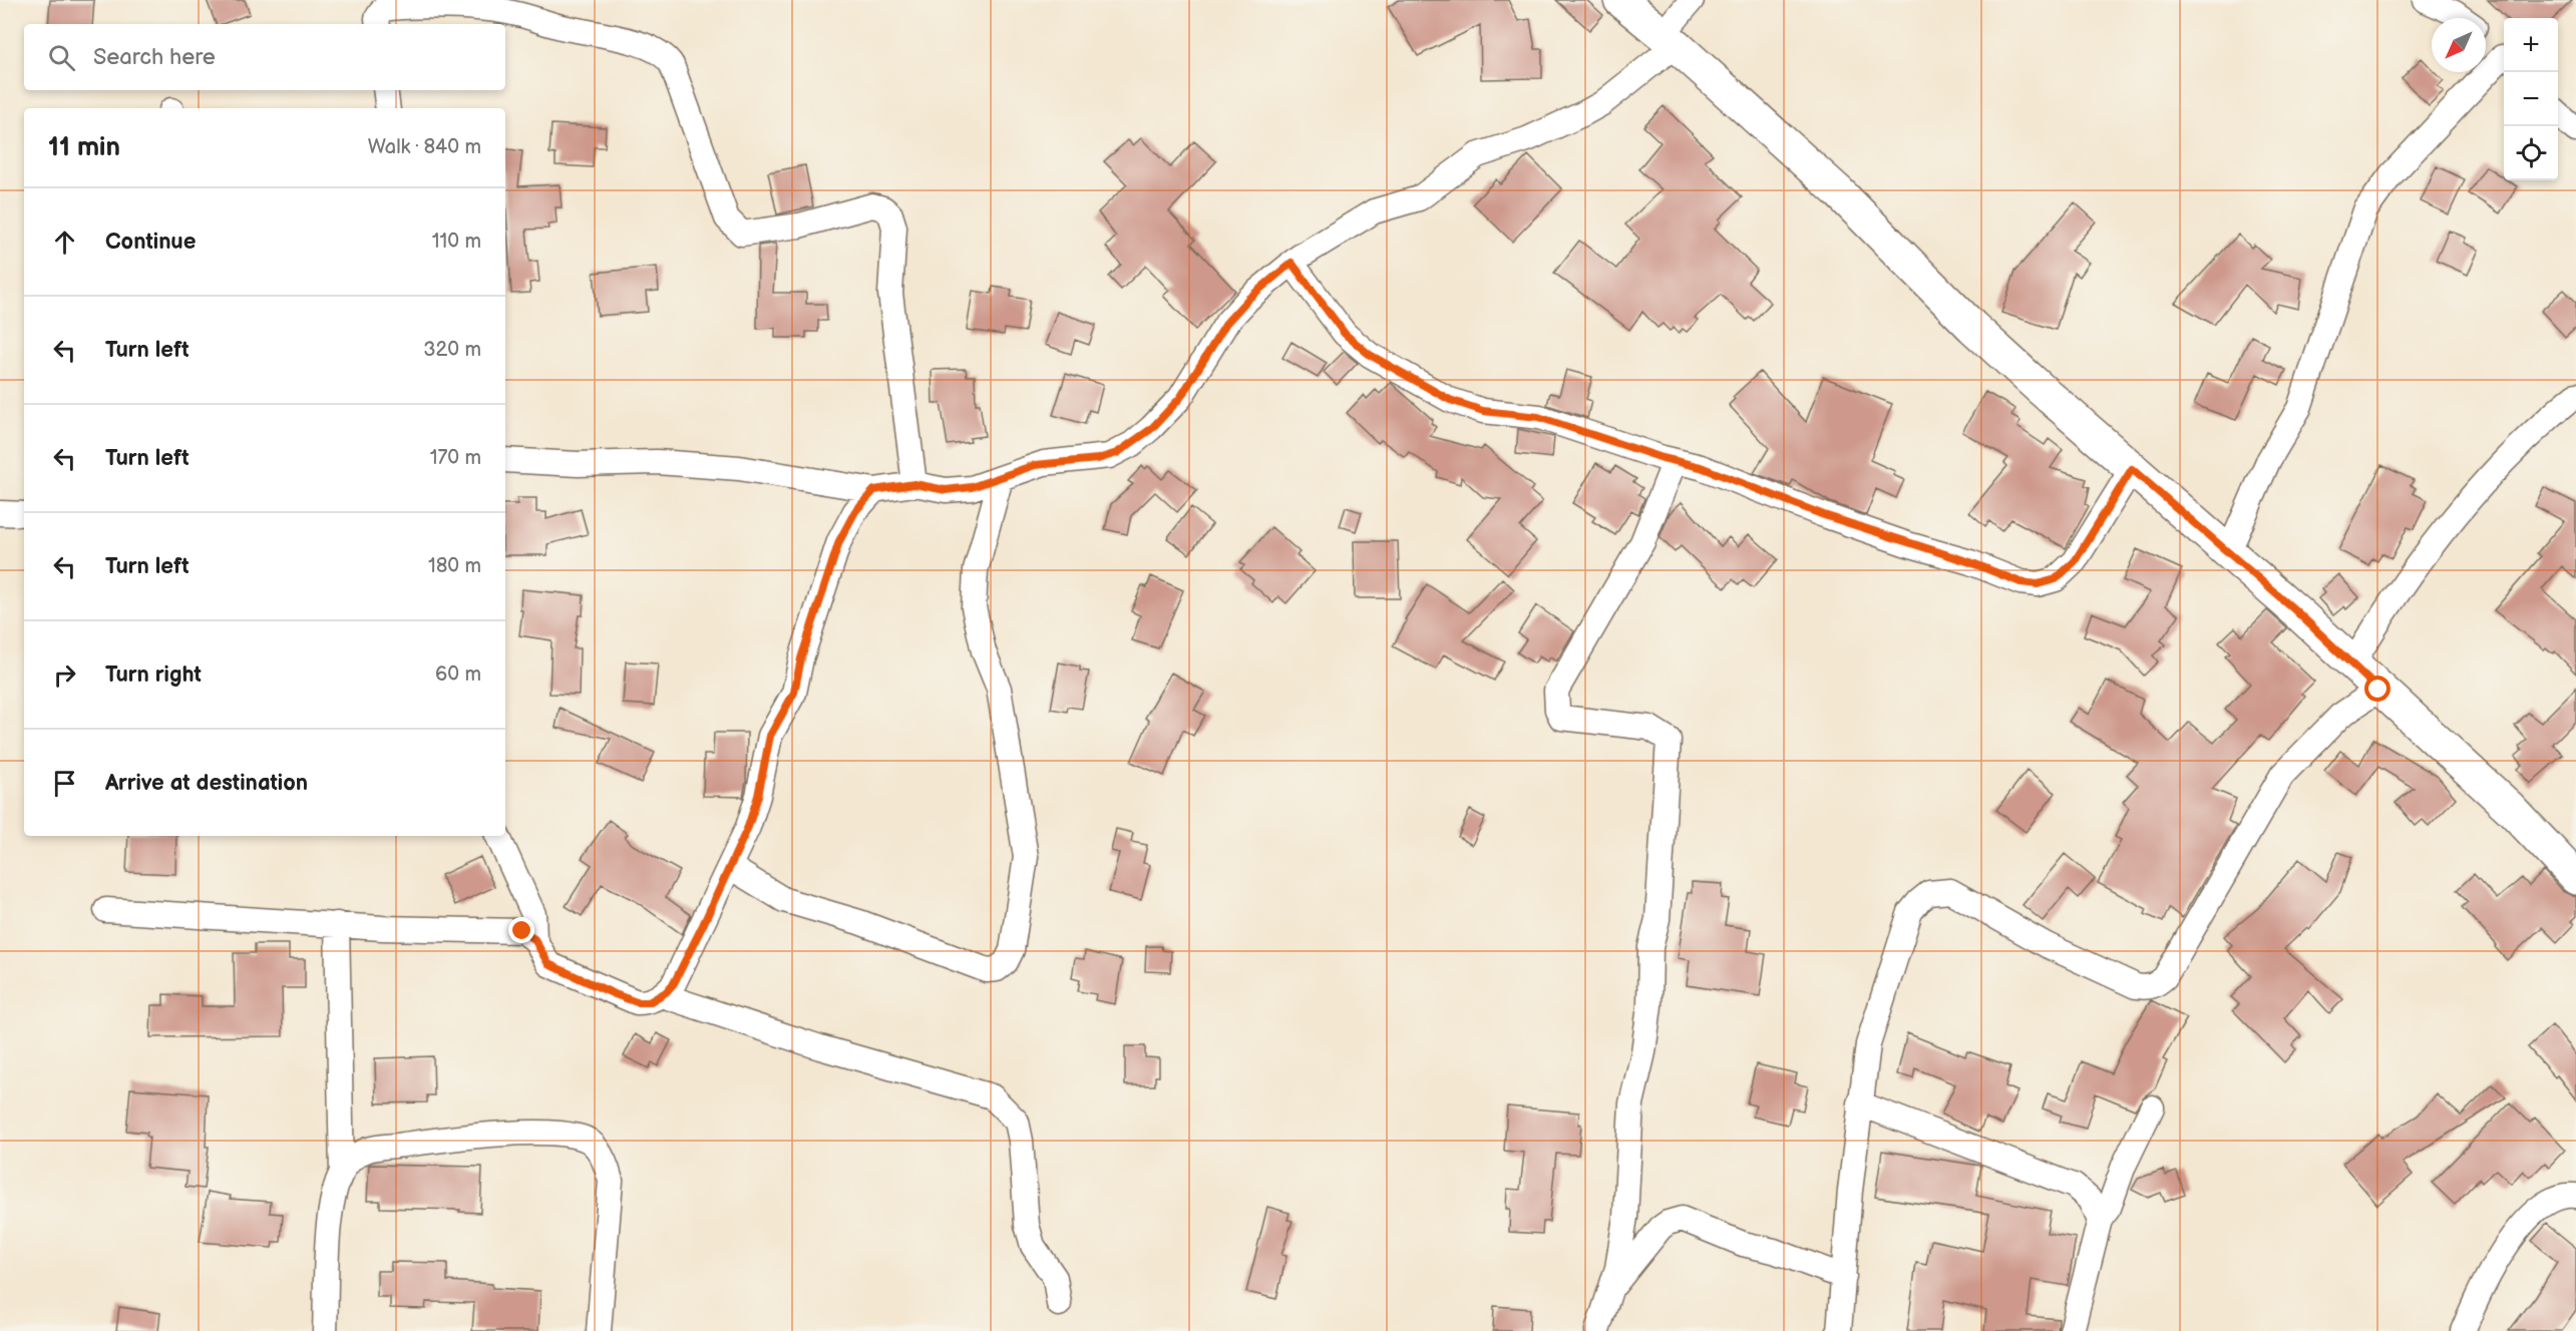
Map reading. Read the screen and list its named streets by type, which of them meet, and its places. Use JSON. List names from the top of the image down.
{
  "north": "bottom left",
  "page": {
    "map_buttons": ["+", "−"],
    "search": "Search here",
    "heading": ["11 min", "Walk · 840 m"],
    "list": [
      ["Continue", "110 m"],
      ["Turn left", "320 m"],
      ["Turn left", "170 m"],
      ["Turn left", "180 m"],
      ["Turn right", "60 m"],
      "Arrive at destination"
    ]
  }
}
